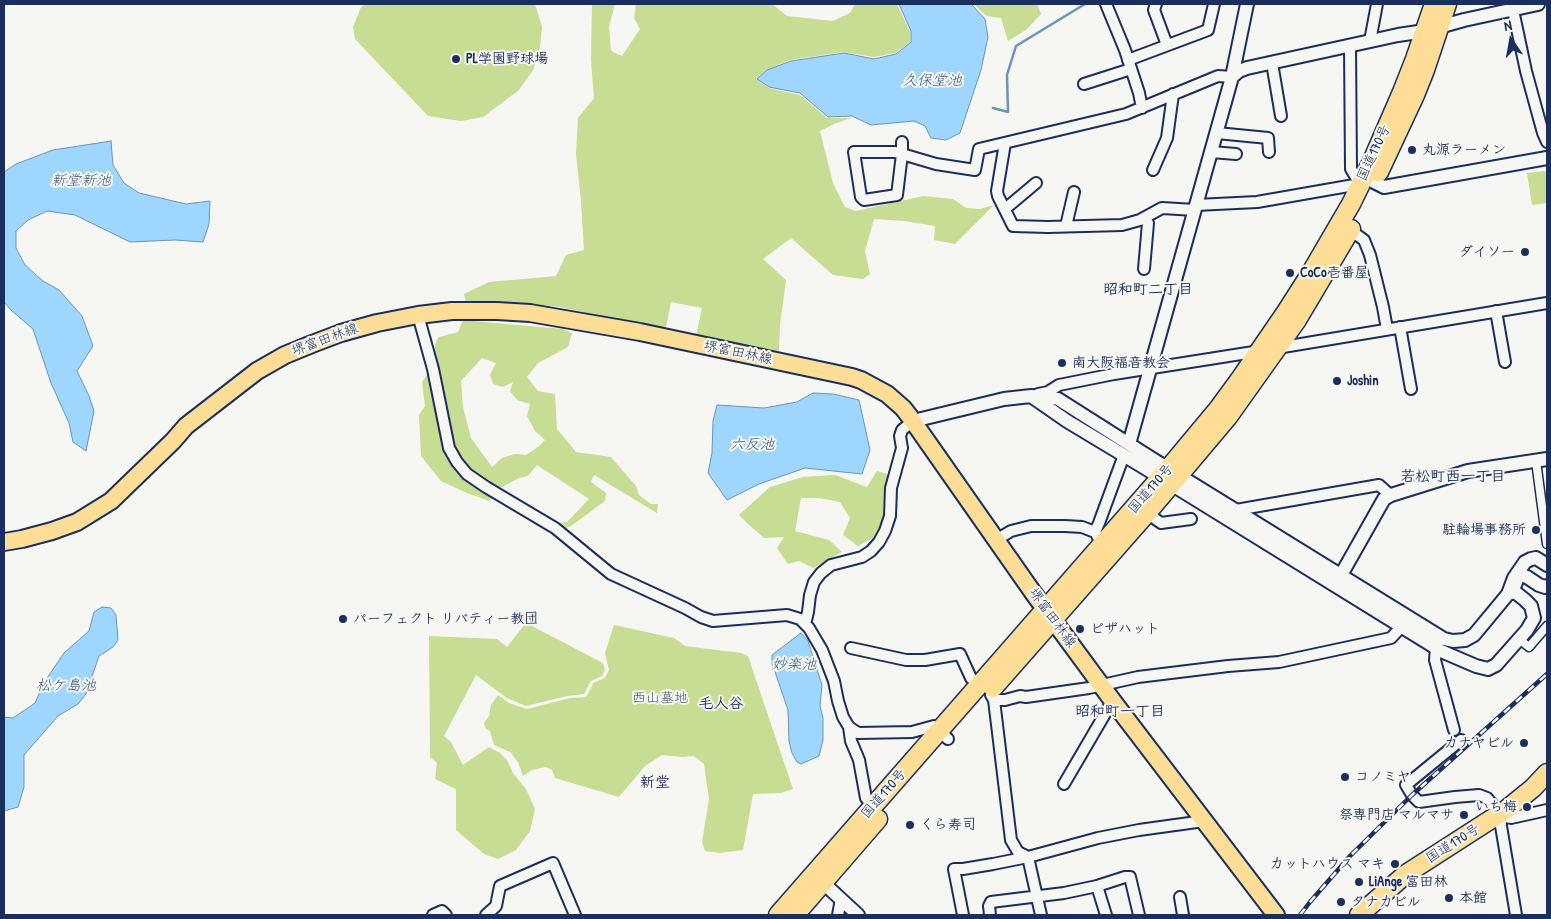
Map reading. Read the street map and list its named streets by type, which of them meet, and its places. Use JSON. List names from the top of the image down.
{
  "streets": {
    "highway": ["国道170号"],
    "main road": ["堺富田林線"]
  },
  "crossings": [
    ["国道170号", "堺富田林線"]
  ],
  "districts": [
    "昭和町二丁目",
    "若松町西一丁目",
    "毛人谷",
    "昭和町一丁目",
    "新堂"
  ],
  "water": [
    "久保堂池",
    "新堂新池",
    "六反池",
    "妙楽池",
    "松ケ島池"
  ],
  "parks": ["西山墓地"],
  "places": [
    "PL学園野球場",
    "丸源ラーメン",
    "ダイソー",
    "CoCo壱番屋",
    "南大阪福音教会",
    "Joshin",
    "駐輪場事務所",
    "パーフェクト リバティー教団",
    "ピザハット",
    "カナヤビル",
    "コノミヤ",
    "いち梅",
    "祭専門店 マルマサ",
    "くら寿司",
    "カットハウス マキ",
    "LiAnge 富田林",
    "本館",
    "タナカビル"
  ],
  "north": "top"
}
